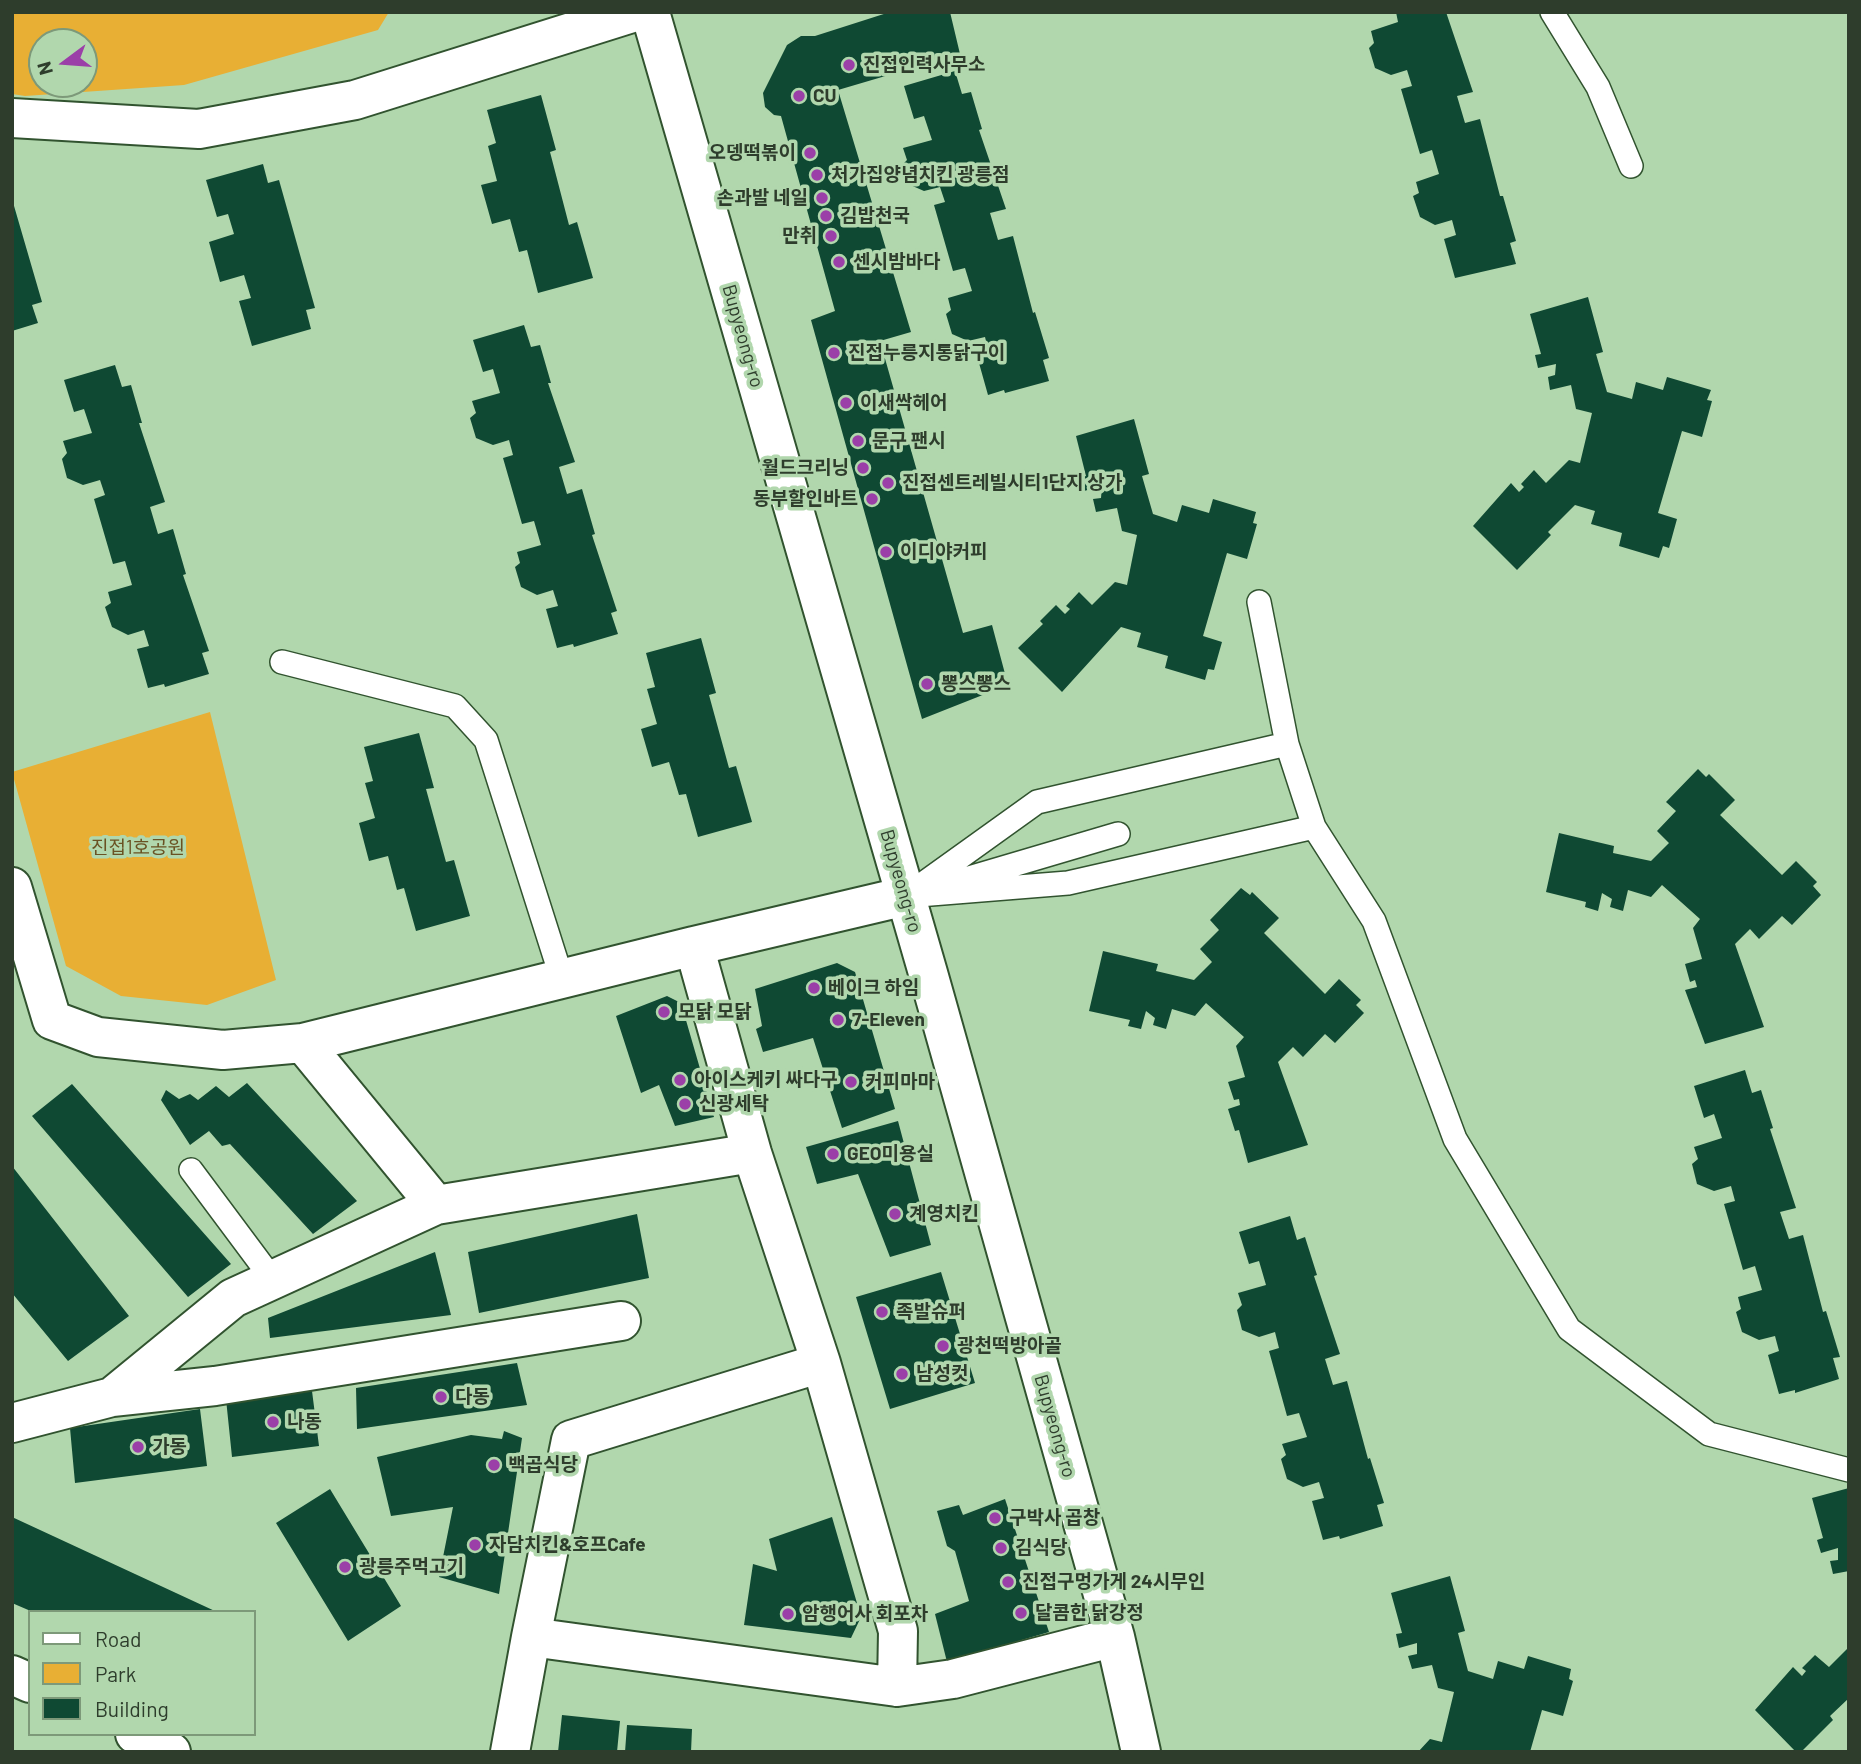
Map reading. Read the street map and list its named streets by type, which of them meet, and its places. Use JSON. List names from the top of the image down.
{
  "streets": {
    "street": ["Bupyeong-ro"]
  },
  "parks": ["진접1호공원"],
  "places": [
    "진접인력사무소",
    "CU",
    "오뎅떡볶이",
    "처가집양념치킨 광릉점",
    "손과발 네일",
    "김밥천국",
    "만취",
    "센시밤바다",
    "진접누릉지통닭구이",
    "이새싹헤어",
    "문구 팬시",
    "월드크리닝",
    "진접센트레빌시티1단지 상가",
    "동부할인바트",
    "이디야커피",
    "뽕스뽕스",
    "베이크 하임",
    "모닭 모닭",
    "7-Eleven",
    "아이스케키 싸다구",
    "커피마마",
    "신광세탁",
    "GEO미용실",
    "계영치킨",
    "족발슈퍼",
    "광천떡방아골",
    "남성컷",
    "다동",
    "나동",
    "가동",
    "백곱식당",
    "구박사 곱창",
    "자담치킨&호프Cafe",
    "김식당",
    "광릉주먹고기",
    "진접구멍가게 24시무인",
    "달콤한 닭강정",
    "암행어사 회포차"
  ],
  "legend": ["Road", "Park", "Building"],
  "north": "left"
}
